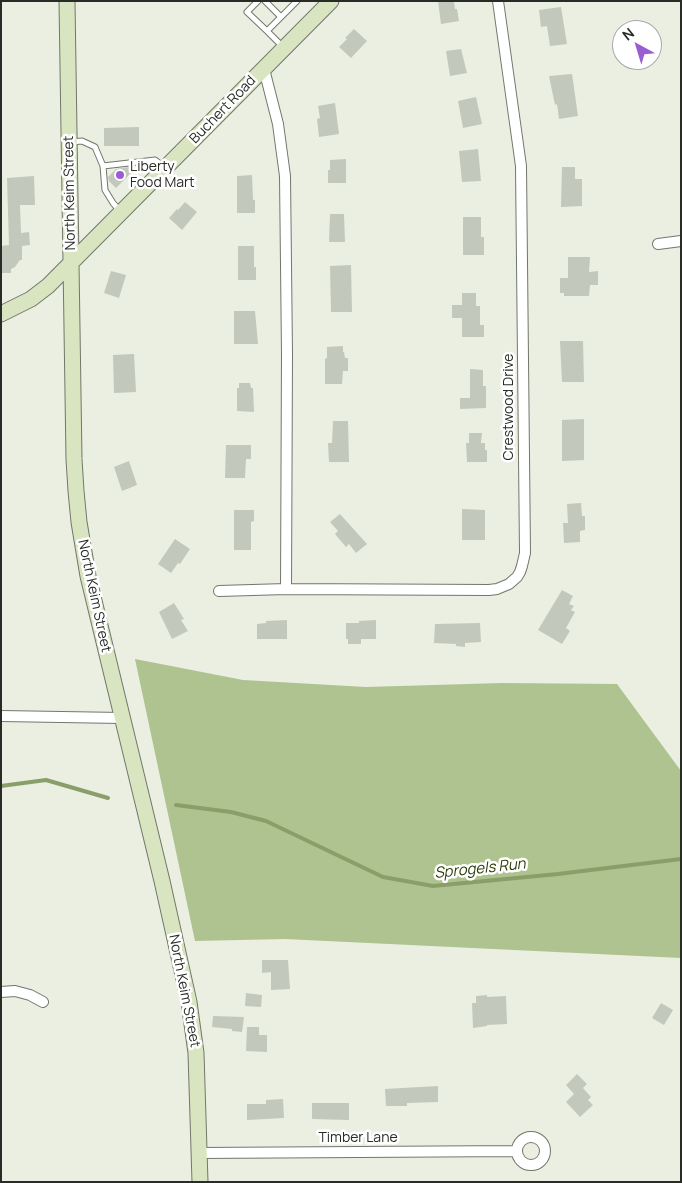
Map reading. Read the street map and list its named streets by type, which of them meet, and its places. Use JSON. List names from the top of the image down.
{
  "streets": {
    "street": [
      "Buchert Road",
      "North Keim Street",
      "Crestwood Drive",
      "Timber Lane"
    ]
  },
  "crossings": [
    ["Buchert Road", "North Keim Street"],
    ["North Keim Street", "Timber Lane"]
  ],
  "water": ["Sprogels Run"],
  "places": ["Liberty Food Mart"],
  "north": "top left"
}
